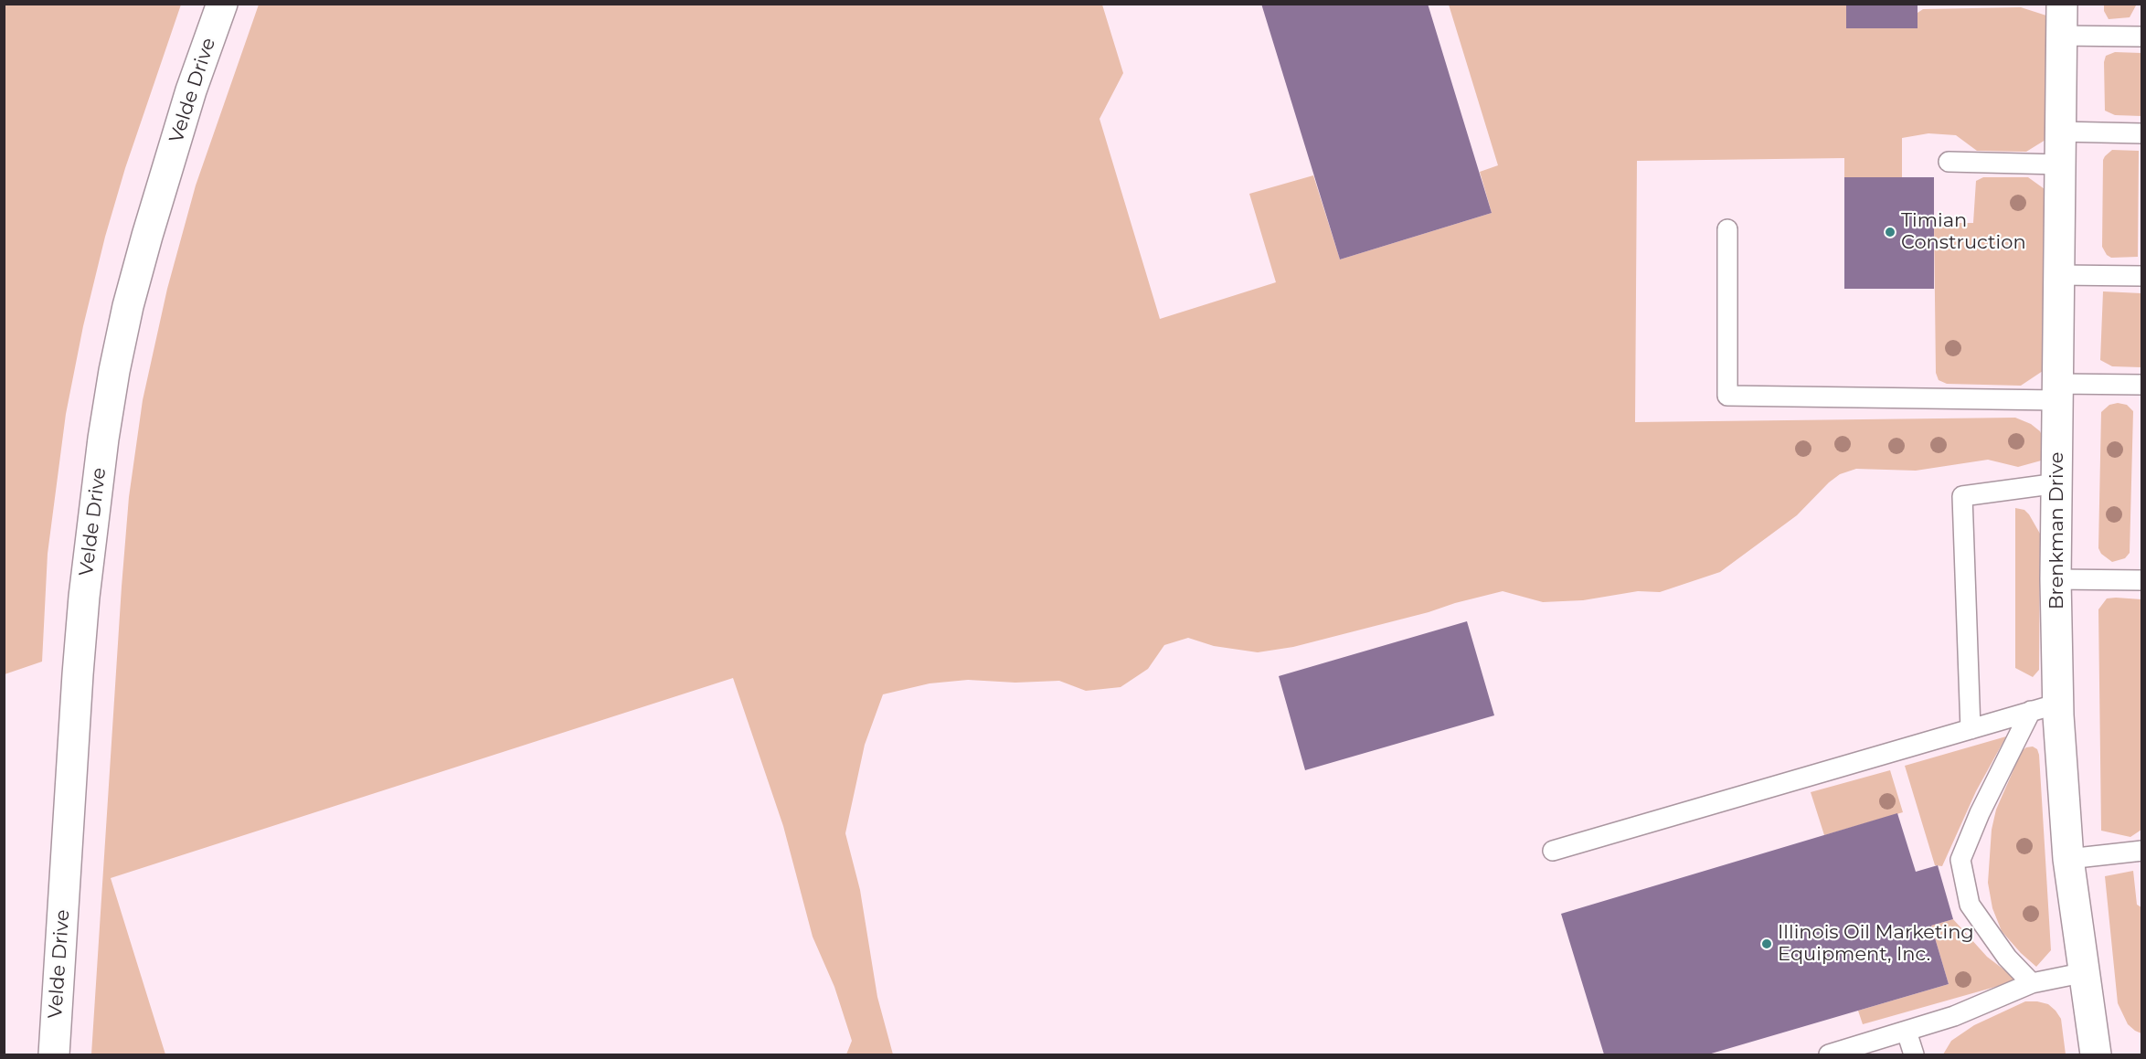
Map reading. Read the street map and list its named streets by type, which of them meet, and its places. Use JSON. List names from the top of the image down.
{
  "streets": {
    "street": ["Velde Drive", "Brenkman Drive"]
  },
  "places": ["Timian Construction", "Illinois Oil Marketing Equipment, Inc."]
}
